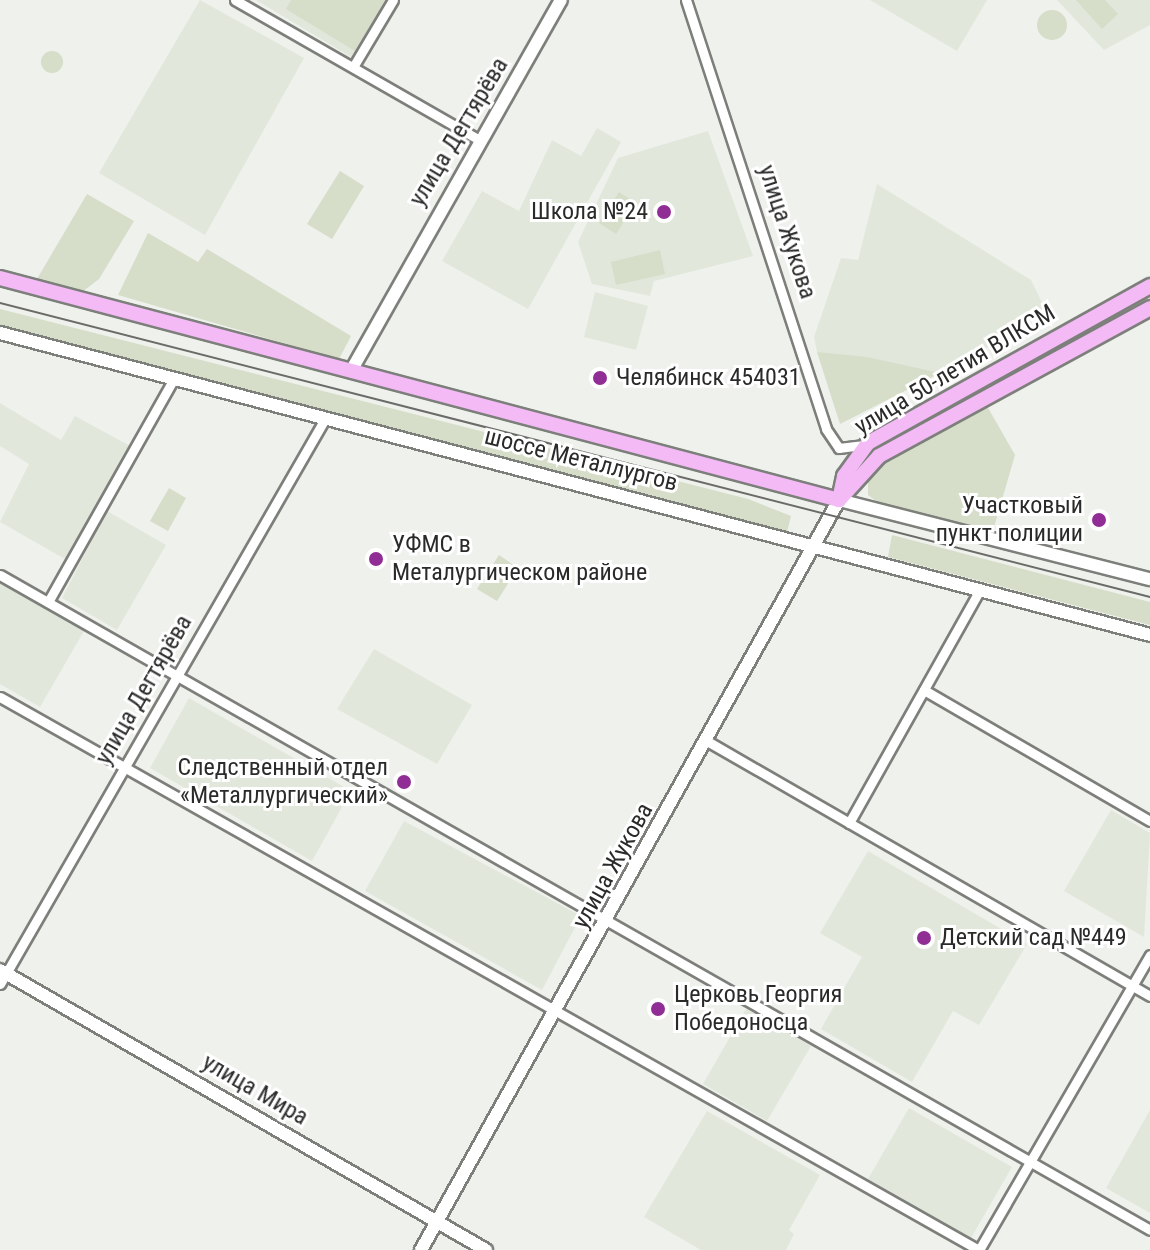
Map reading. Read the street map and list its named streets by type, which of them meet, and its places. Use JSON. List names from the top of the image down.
{
  "streets": {
    "main road": [
      "улица Дегтярёва",
      "улица Жукова",
      "улица 50-летия ВЛКСМ",
      "шоссе Металлургов",
      "улица Мира"
    ]
  },
  "crossings": [
    ["улица Дегтярёва", "шоссе Металлургов"],
    ["улица Дегтярёва", "улица Мира"],
    ["улица Жукова", "улица 50-летия ВЛКСМ"],
    ["улица Жукова", "шоссе Металлургов"],
    ["улица Жукова", "улица Мира"],
    ["улица 50-летия ВЛКСМ", "шоссе Металлургов"]
  ],
  "places": [
    "Школа №24",
    "Челябинск 454031",
    "Участковый пункт полиции",
    "УФМС в Металургическом районе",
    "Следственный отдел «Металлургический»",
    "Детский сад №449",
    "Церковь Георгия Победоносца"
  ]
}
